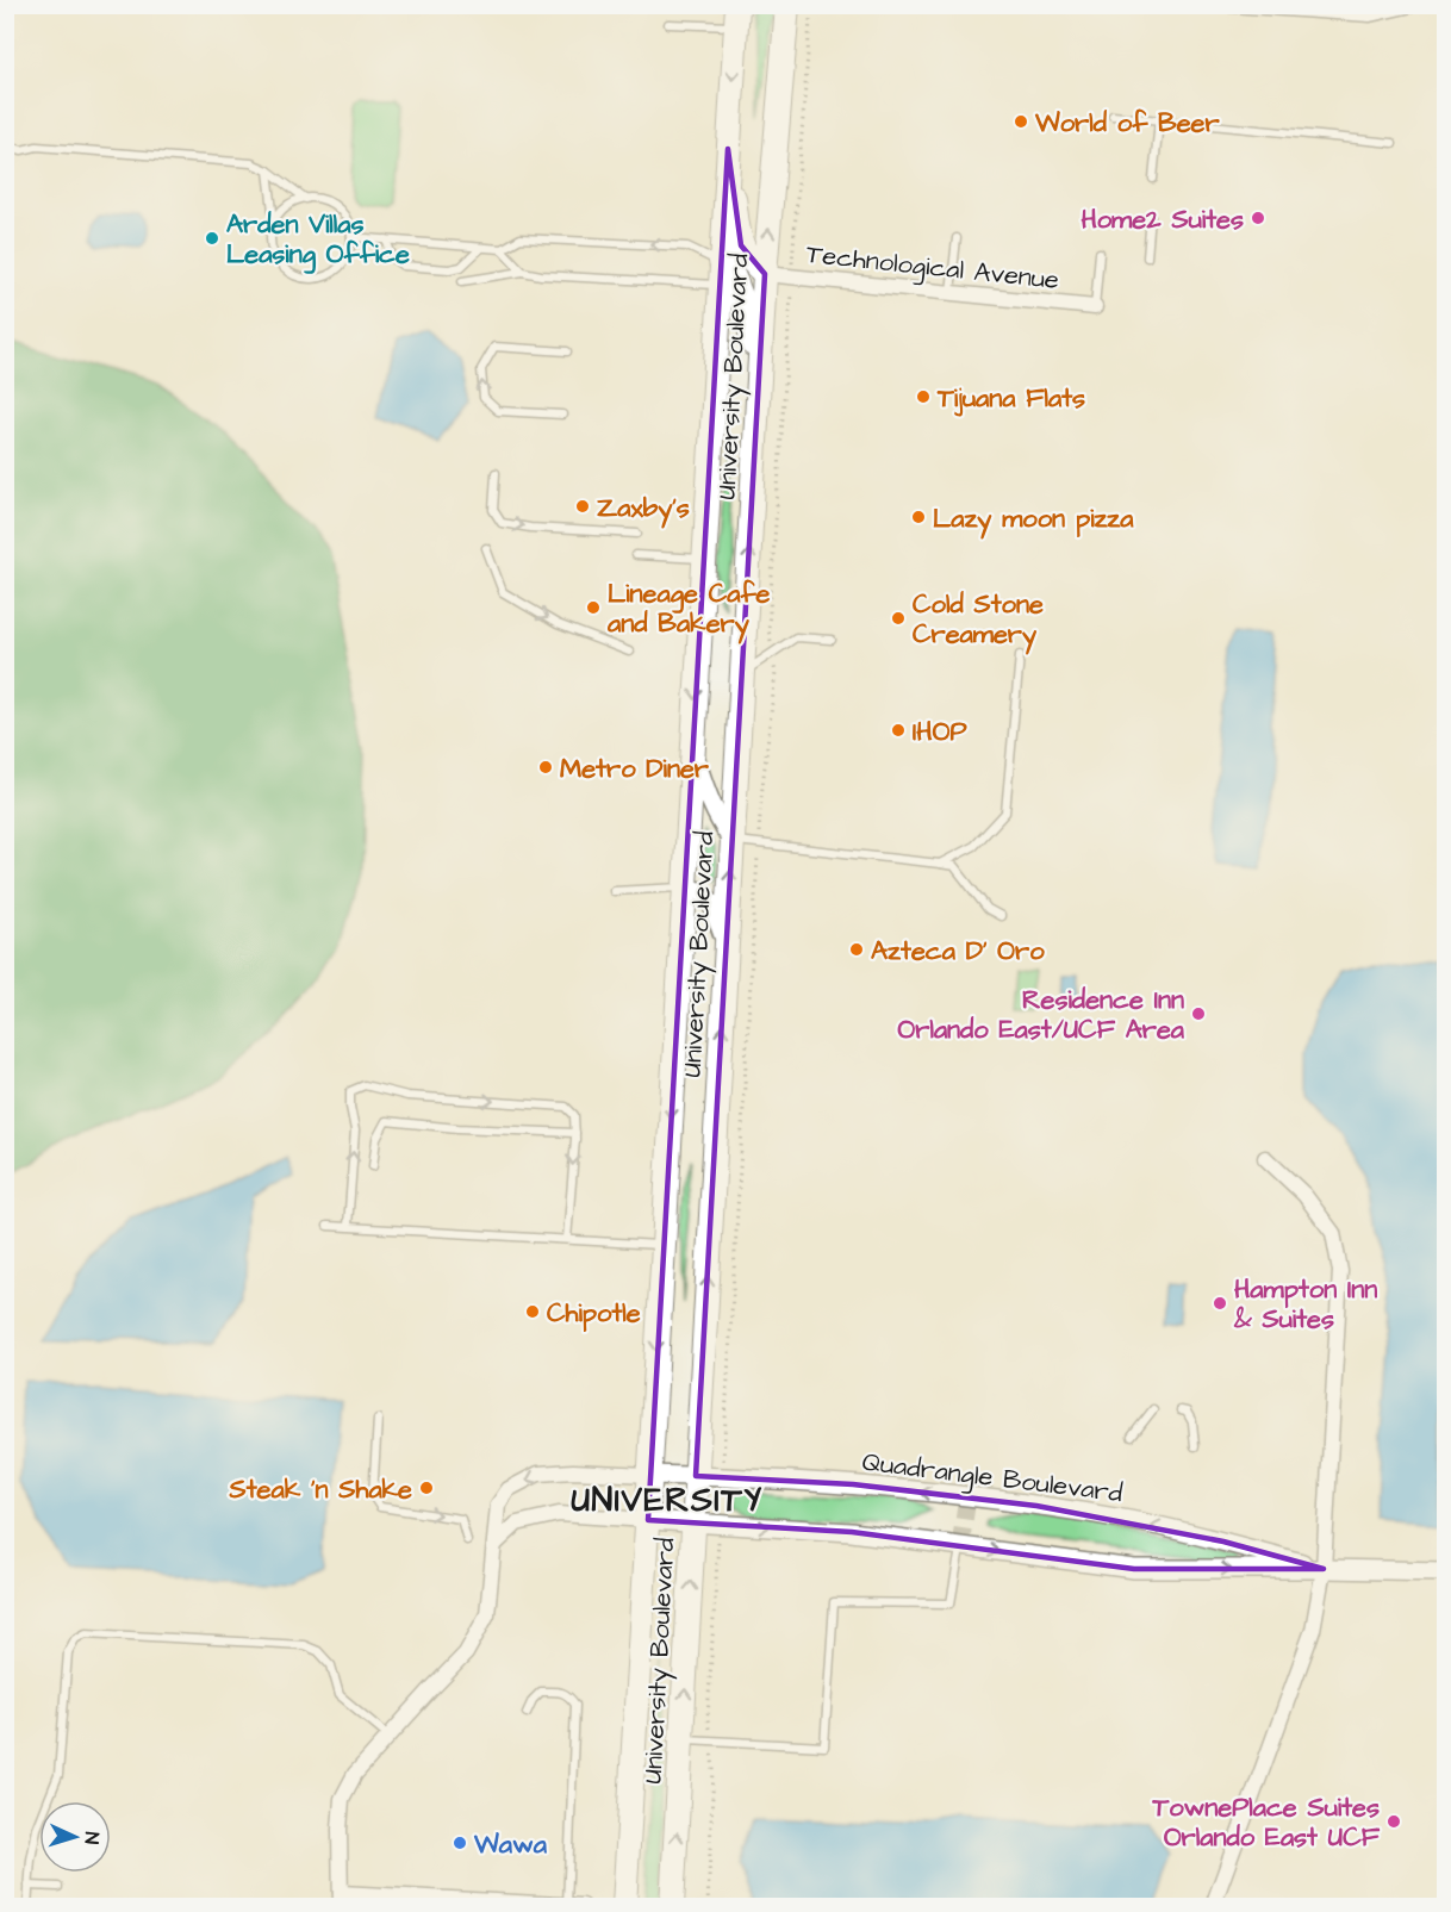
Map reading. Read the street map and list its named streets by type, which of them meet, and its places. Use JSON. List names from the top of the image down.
{
  "streets": {
    "main road": ["University Boulevard"],
    "street": ["Technological Avenue", "Quadrangle Boulevard"]
  },
  "crossings": [
    ["Technological Avenue", "University Boulevard"],
    ["University Boulevard", "Quadrangle Boulevard"]
  ],
  "districts": ["UNIVERSITY"],
  "places": [
    "World of Beer",
    "Home2 Suites",
    "Arden Villas Leasing Office",
    "Tijuana Flats",
    "Zaxby's",
    "Lazy moon pizza",
    "Lineage Cafe and Bakery",
    "Cold Stone Creamery",
    "IHOP",
    "Metro Diner",
    "Azteca D' Oro",
    "Residence Inn Orlando East/UCF Area",
    "Hampton Inn & Suites",
    "Chipotle",
    "Steak 'n Shake",
    "TownePlace Suites Orlando East UCF",
    "Wawa"
  ],
  "north": "right"
}
